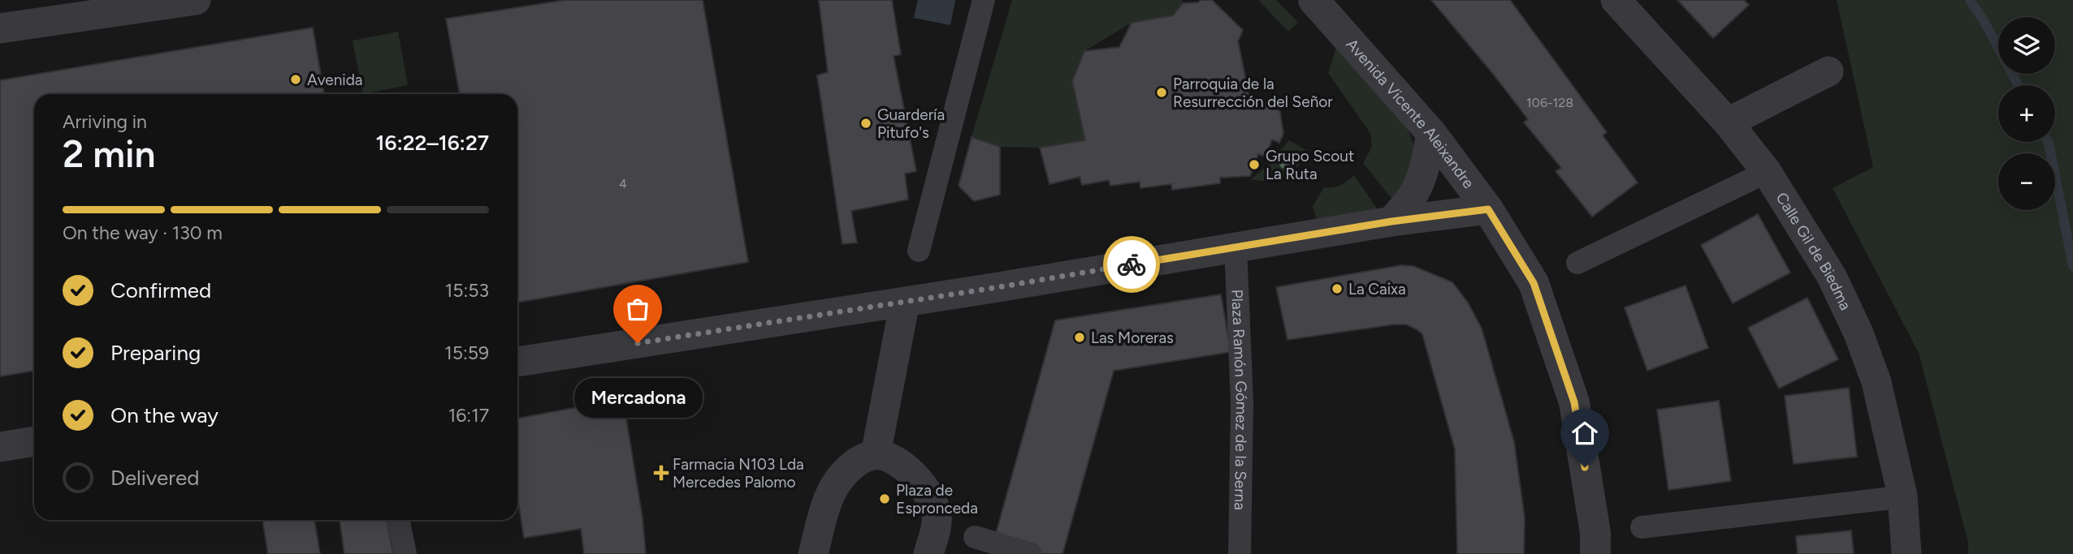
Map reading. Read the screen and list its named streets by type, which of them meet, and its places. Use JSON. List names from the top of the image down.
{
  "streets": {
    "street": ["Avenida Vicente Aleixandre", "Calle Gil de Biedma", "Plaza Ramón Gómez de la Serna"]
  },
  "places": {
    "other": [
      "Avenida",
      "Parroquia de la Resurrección del Señor",
      "Guardería Pitufo's",
      "Grupo Scout La Ruta",
      "La Caixa",
      "Las Moreras",
      "Mercadona",
      "Plaza de Espronceda"
    ],
    "health": ["Farmacia N103 Lda Mercedes Palomo"]
  },
  "house_numbers": ["106-128", "4"],
  "page": {
    "map_buttons": ["+", "−"],
    "heading": ["2 min", "Arriving in", "16:22–16:27"],
    "bar": "On the way · 130 m",
    "list": [
      ["Confirmed", "15:53"],
      ["Preparing", "15:59"],
      ["On the way", "16:17"],
      "Delivered"
    ],
    "bubble": "Mercadona"
  }
}
